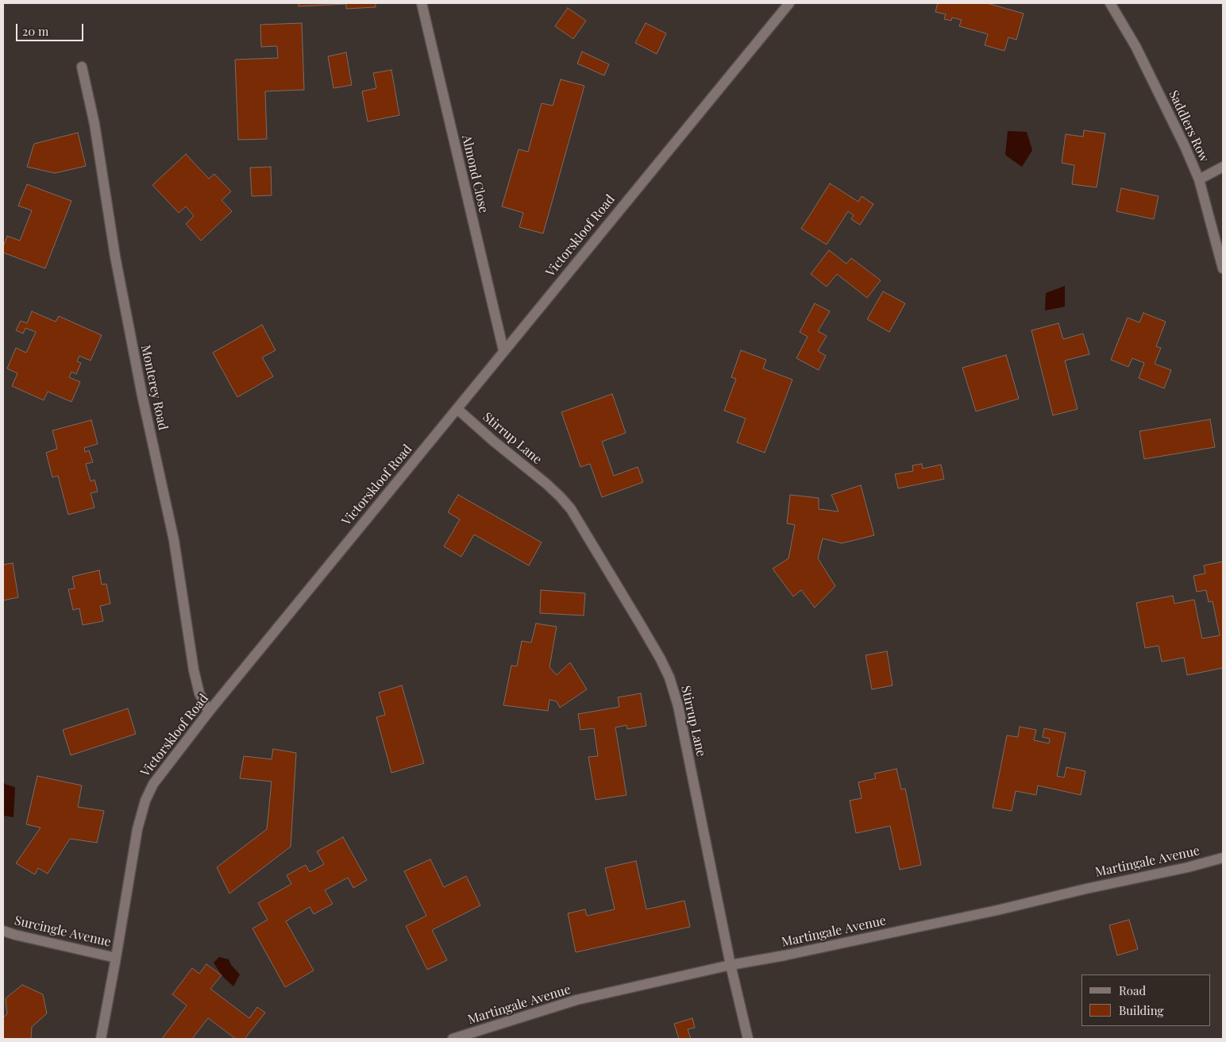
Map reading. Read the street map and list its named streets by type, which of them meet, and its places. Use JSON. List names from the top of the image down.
{
  "streets": {
    "street": [
      "Saddlers Row",
      "Almond Close",
      "Victorskloof Road",
      "Monterey Road",
      "Stirrup Lane",
      "Martingale Avenue",
      "Surcingle Avenue"
    ]
  },
  "crossings": [
    ["Almond Close", "Victorskloof Road"],
    ["Victorskloof Road", "Monterey Road"],
    ["Victorskloof Road", "Stirrup Lane"],
    ["Victorskloof Road", "Surcingle Avenue"],
    ["Stirrup Lane", "Martingale Avenue"]
  ],
  "legend": ["Road", "Building"],
  "scale_bar": "20 m"
}
